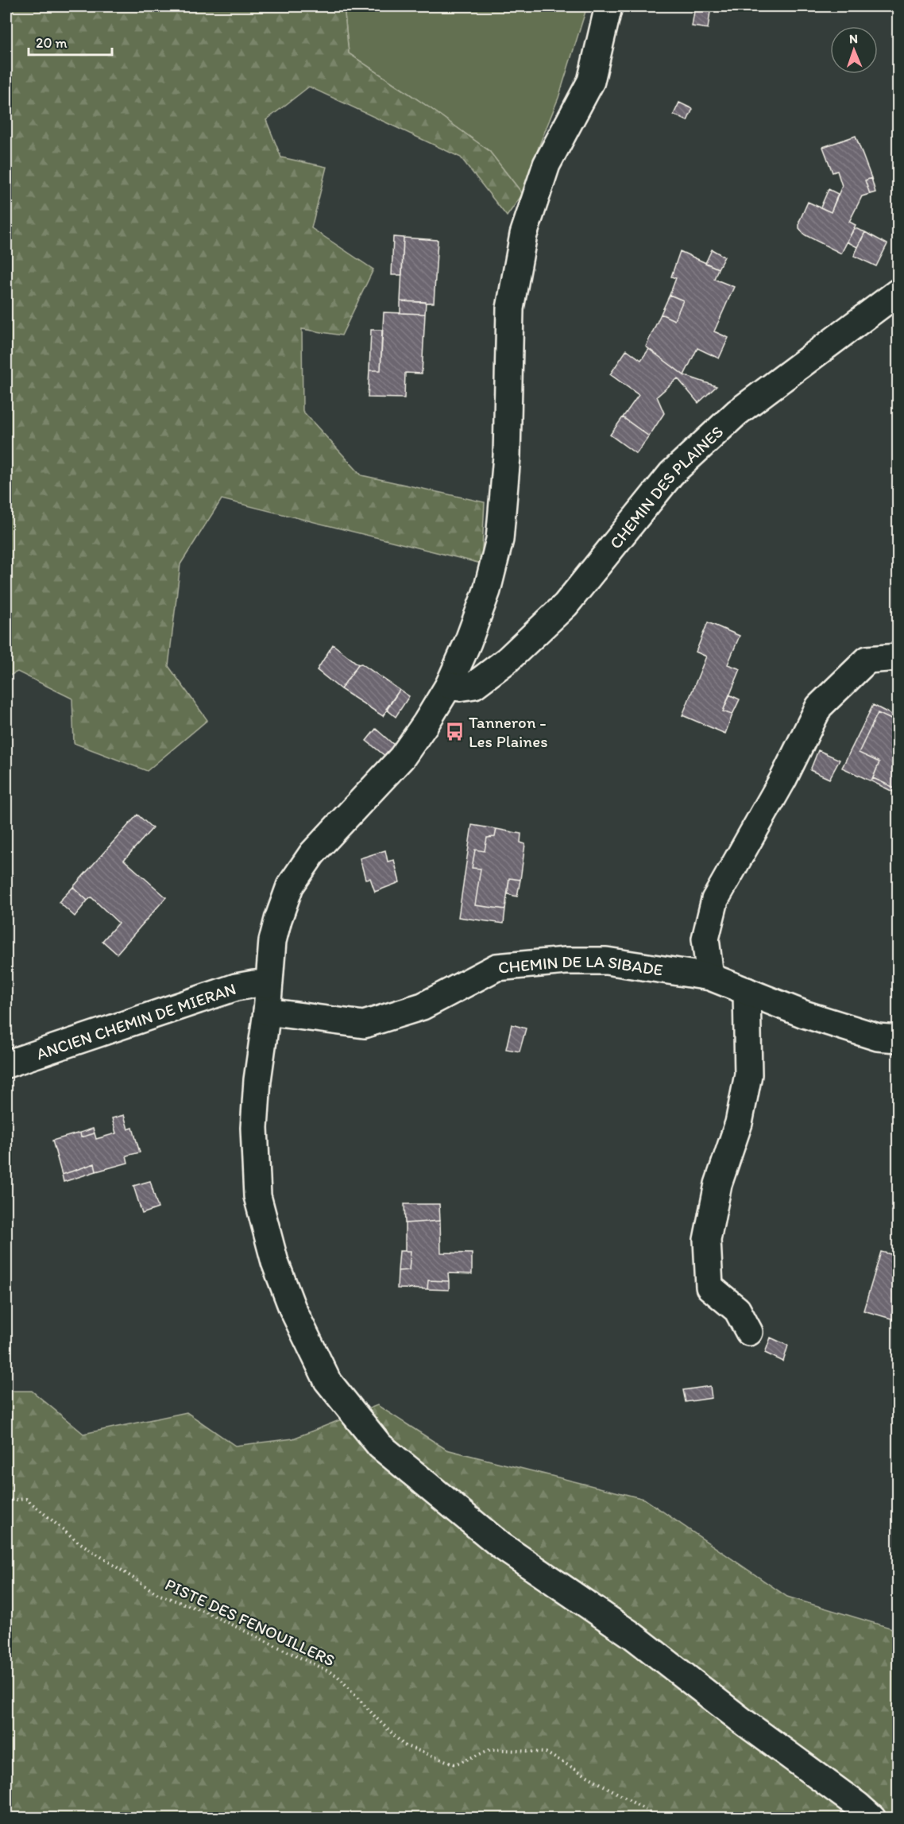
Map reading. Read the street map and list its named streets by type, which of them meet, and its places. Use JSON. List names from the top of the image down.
{
  "streets": {
    "street": ["CHEMIN DES PLAINES", "CHEMIN DE LA SIBADE", "ANCIEN CHEMIN DE MIERAN"],
    "path": ["PISTE DES FENOUILLERS"]
  },
  "places": {
    "bus stop": ["Tanneron - Les Plaines"]
  },
  "scale_bar": "20 m",
  "north": "top"
}
